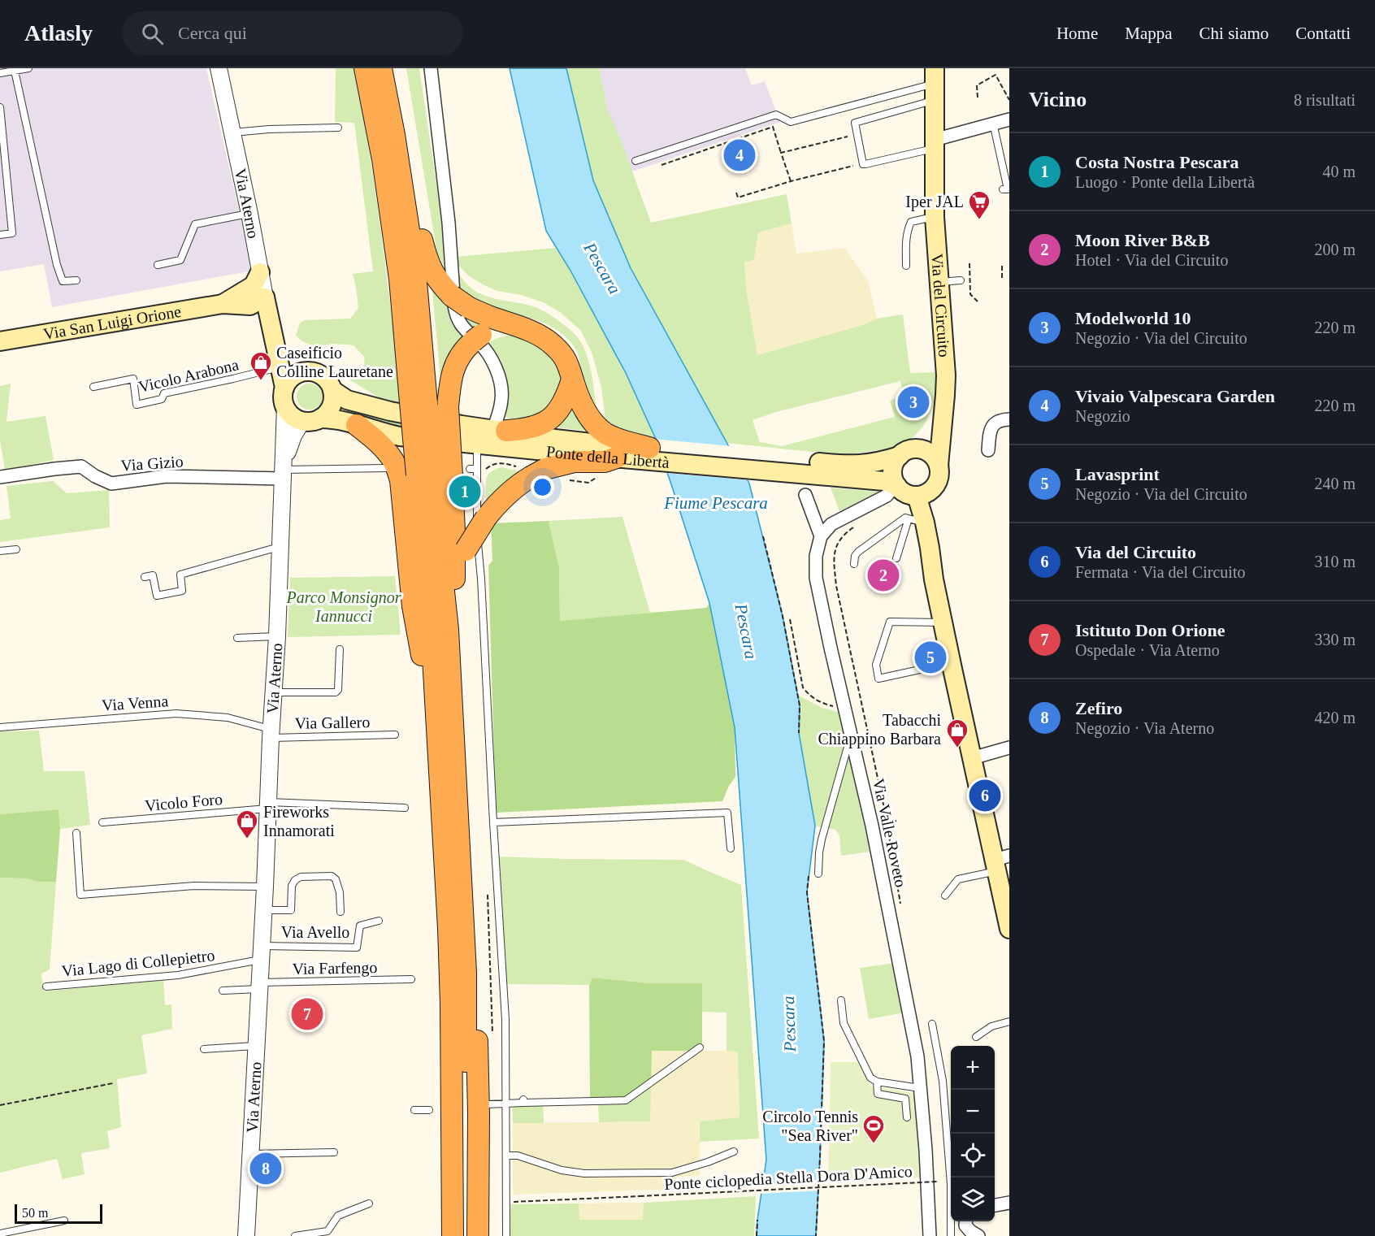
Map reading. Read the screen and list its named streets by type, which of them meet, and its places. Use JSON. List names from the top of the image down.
{
  "streets": {
    "main road": [
      "Via Aterno",
      "Via del Circuito",
      "Via San Luigi Orione",
      "Ponte della Libertà"
    ],
    "street": ["Via Gizio", "Via Valle Roveto"],
    "lane": [
      "Vicolo Arabona",
      "Via Venna",
      "Via Gallero",
      "Vicolo Foro",
      "Via Avello",
      "Via Lago di Collepietro",
      "Via Farfengo"
    ],
    "path": ["Ponte ciclopedia Stella Dora D'Amico"]
  },
  "crossings": [
    ["Via Aterno", "Via San Luigi Orione"],
    ["Via Aterno", "Vicolo Arabona"],
    ["Via Aterno", "Ponte della Libertà"],
    ["Via Aterno", "Via Gizio"],
    ["Via Aterno", "Via Venna"],
    ["Via Aterno", "Via Gallero"],
    ["Via Aterno", "Vicolo Foro"],
    ["Via Aterno", "Via Avello"],
    ["Via Aterno", "Via Lago di Collepietro"],
    ["Via Aterno", "Via Farfengo"],
    ["Via del Circuito", "Ponte della Libertà"],
    ["Via Venna", "Via Gallero"],
    ["Via Avello", "Via Lago di Collepietro"]
  ],
  "water": ["Pescara", "Fiume Pescara"],
  "parks": ["Parco Monsignor Iannucci"],
  "places": {
    "supermarket": ["Iper JAL"],
    "shop": ["Caseificio Colline Lauretane", "Tabacchi Chiappino Barbara", "Fireworks Innamorati"],
    "sports": ["Circolo Tennis \"Sea River\""]
  },
  "scale_bar": "50 m",
  "page": {
    "header": "Atlasly",
    "search": "Cerca qui",
    "nav": [
      "Home",
      "Mappa",
      "Chi siamo",
      "Contatti"
    ],
    "heading": ["Vicino", "8 risultati"],
    "list": [
      {
        "mark": "1",
        "name": "Costa Nostra Pescara",
        "note": "Luogo · Ponte della Libertà",
        "value": "40 m"
      },
      {
        "mark": "2",
        "name": "Moon River B&B",
        "note": "Hotel · Via del Circuito",
        "value": "200 m"
      },
      {
        "mark": "3",
        "name": "Modelworld 10",
        "note": "Negozio · Via del Circuito",
        "value": "220 m"
      },
      {
        "mark": "4",
        "name": "Vivaio Valpescara Garden",
        "note": "Negozio",
        "value": "220 m"
      },
      {
        "mark": "5",
        "name": "Lavasprint",
        "note": "Negozio · Via del Circuito",
        "value": "240 m"
      },
      {
        "mark": "6",
        "name": "Via del Circuito",
        "note": "Fermata · Via del Circuito",
        "value": "310 m"
      },
      {
        "mark": "7",
        "name": "Istituto Don Orione",
        "note": "Ospedale · Via Aterno",
        "value": "330 m"
      },
      {
        "mark": "8",
        "name": "Zefiro",
        "note": "Negozio · Via Aterno",
        "value": "420 m"
      }
    ],
    "pins": [
      "4",
      "3",
      "1",
      "2",
      "5",
      "6",
      "7",
      "8"
    ],
    "map_buttons": ["+", "−"],
    "scale": "50 m"
  }
}
